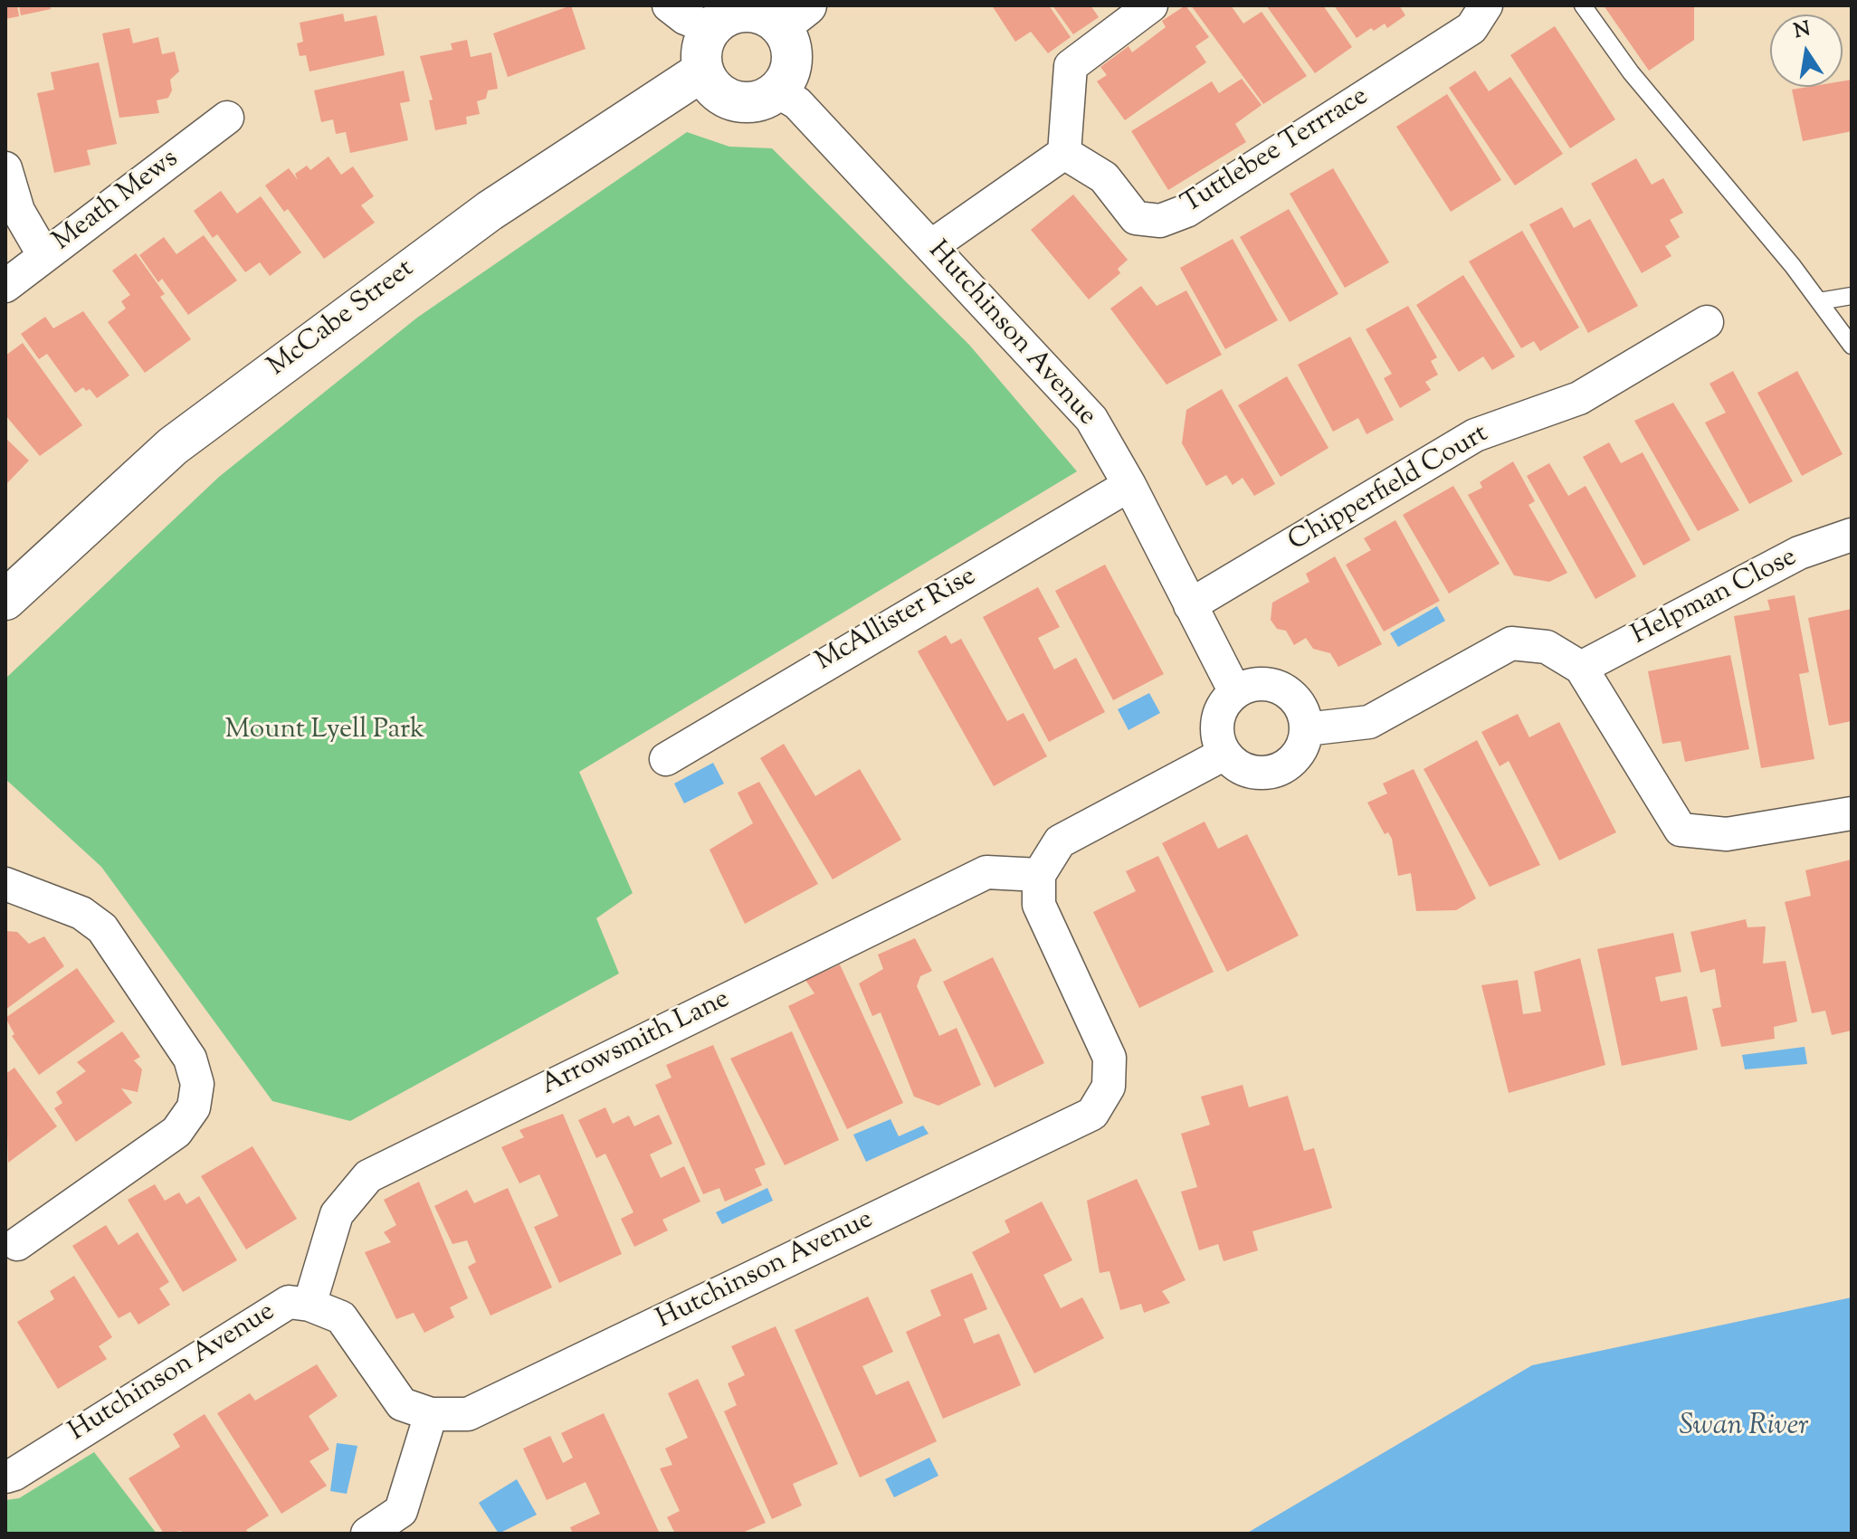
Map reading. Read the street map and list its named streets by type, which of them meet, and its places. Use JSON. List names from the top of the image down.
{
  "streets": {
    "street": [
      "Tuttlebee Terrrace",
      "Meath Mews",
      "McCabe Street",
      "Hutchinson Avenue",
      "Chipperfield Court",
      "Helpman Close",
      "McAllister Rise",
      "Arrowsmith Lane"
    ]
  },
  "crossings": [
    ["McCabe Street", "Hutchinson Avenue"],
    ["Hutchinson Avenue", "Chipperfield Court"],
    ["Hutchinson Avenue", "McAllister Rise"],
    ["Hutchinson Avenue", "Arrowsmith Lane"]
  ],
  "water": ["Swan River"],
  "parks": ["Mount Lyell Park"],
  "north": "top"
}
